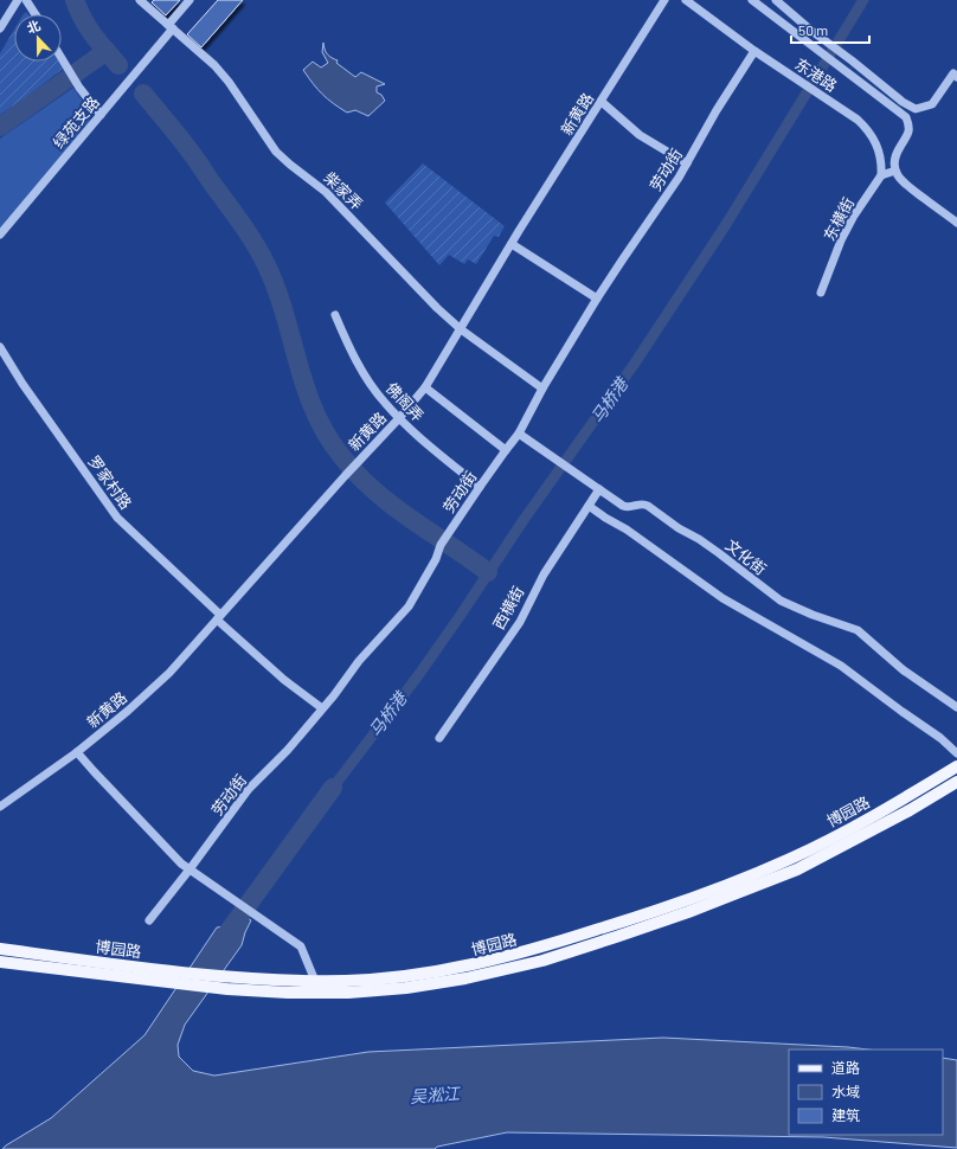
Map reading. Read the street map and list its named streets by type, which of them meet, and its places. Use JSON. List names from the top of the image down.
{
  "streets": {
    "main road": ["博园路"],
    "street": [
      "东港路",
      "新黄路",
      "绿苑支路",
      "劳动街",
      "柴家弄",
      "东横街",
      "佛阁弄",
      "罗家村路",
      "文化街",
      "西横街"
    ]
  },
  "crossings": [
    ["东港路", "劳动街"],
    ["东港路", "东横街"],
    ["新黄路", "柴家弄"],
    ["新黄路", "佛阁弄"],
    ["新黄路", "罗家村路"],
    ["绿苑支路", "柴家弄"],
    ["劳动街", "柴家弄"],
    ["劳动街", "佛阁弄"],
    ["劳动街", "罗家村路"],
    ["劳动街", "文化街"],
    ["文化街", "西横街"]
  ],
  "water": ["马桥港", "吴淞江"],
  "legend": ["道路", "水域", "建筑"],
  "scale_bar": "50 m",
  "north": "top"
}
